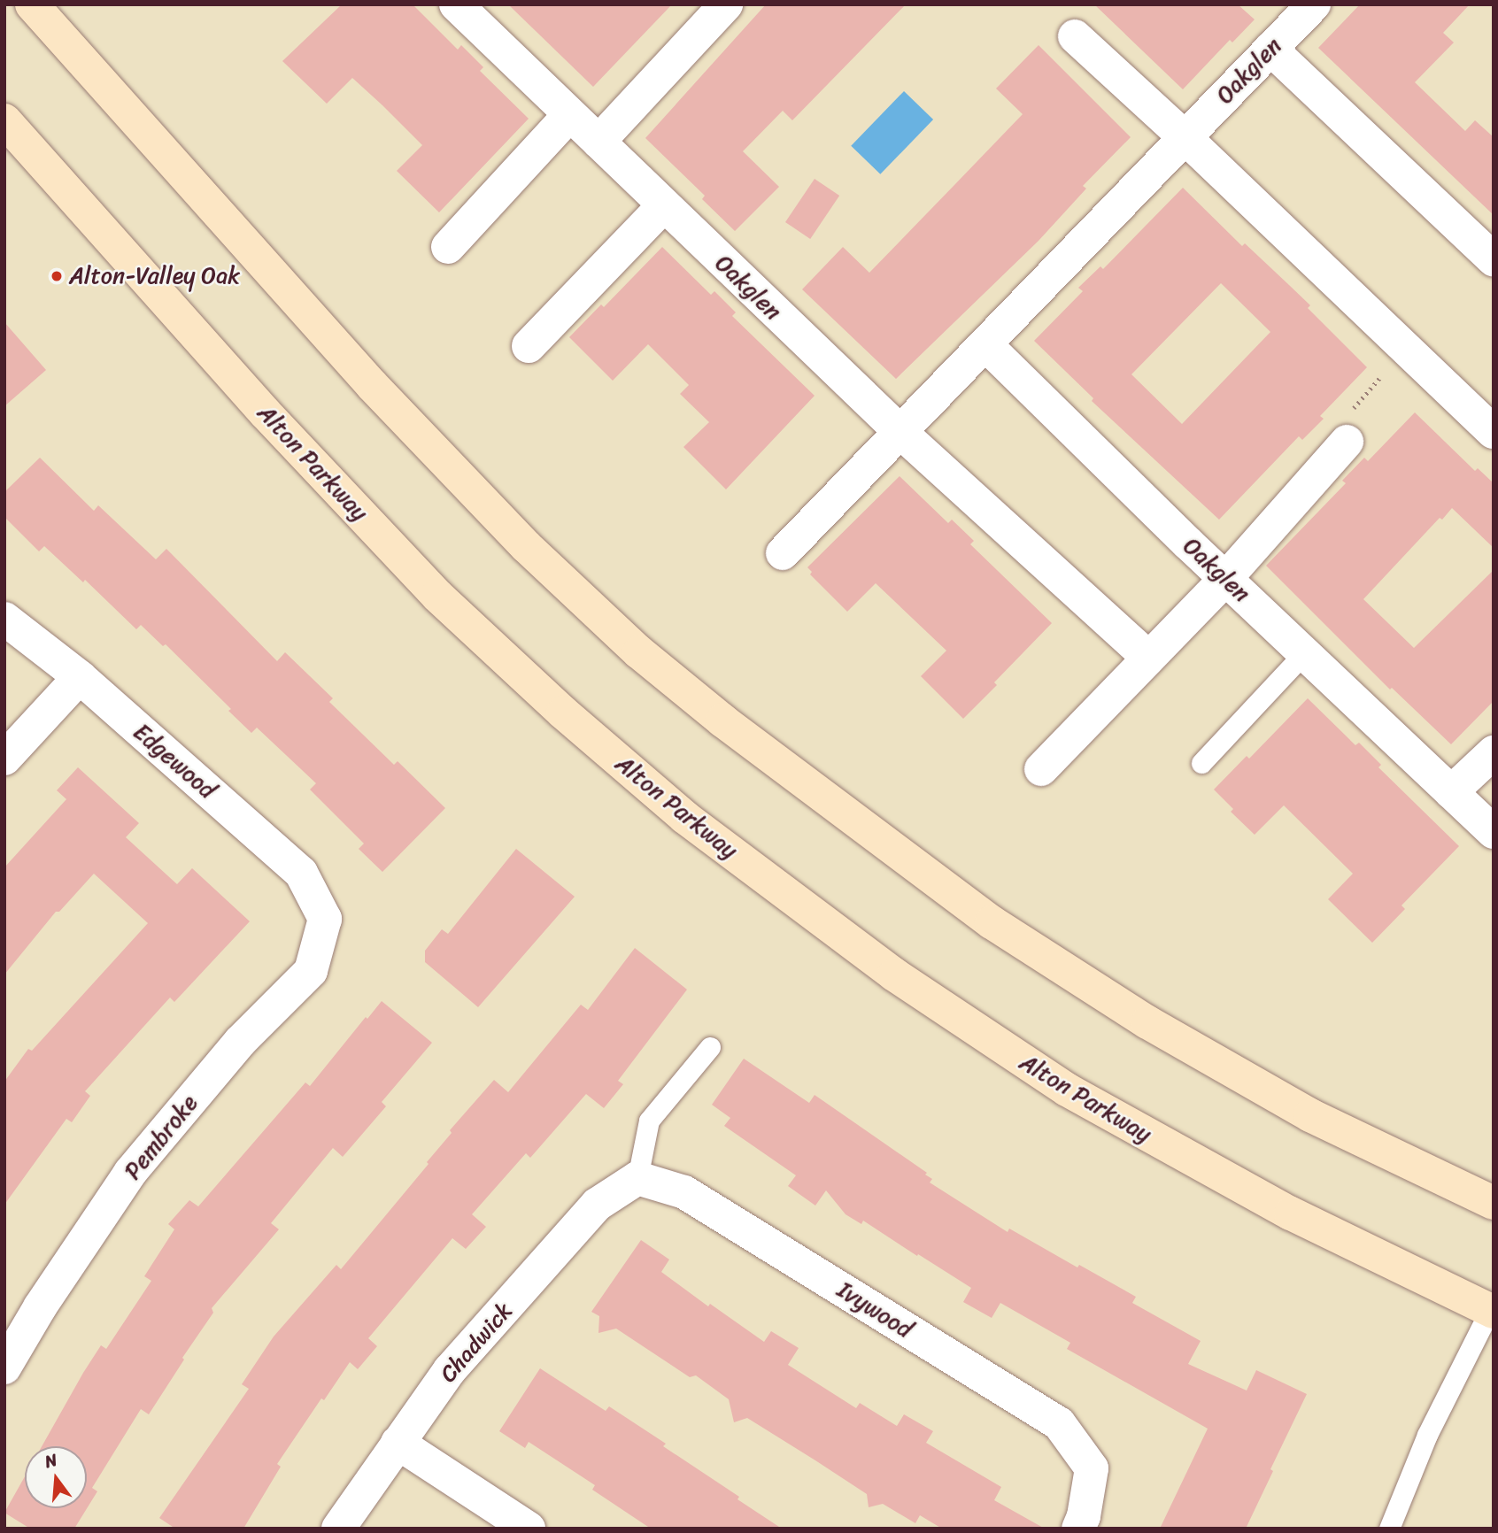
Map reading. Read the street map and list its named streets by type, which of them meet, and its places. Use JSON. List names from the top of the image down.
{
  "streets": {
    "main road": ["Alton Parkway"],
    "street": [
      "Oakglen",
      "Edgewood",
      "Pembroke",
      "Ivywood",
      "Chadwick"
    ]
  },
  "crossings": [
    ["Edgewood", "Pembroke"],
    ["Ivywood", "Chadwick"]
  ],
  "places": ["Alton-Valley Oak"],
  "north": "top"
}
